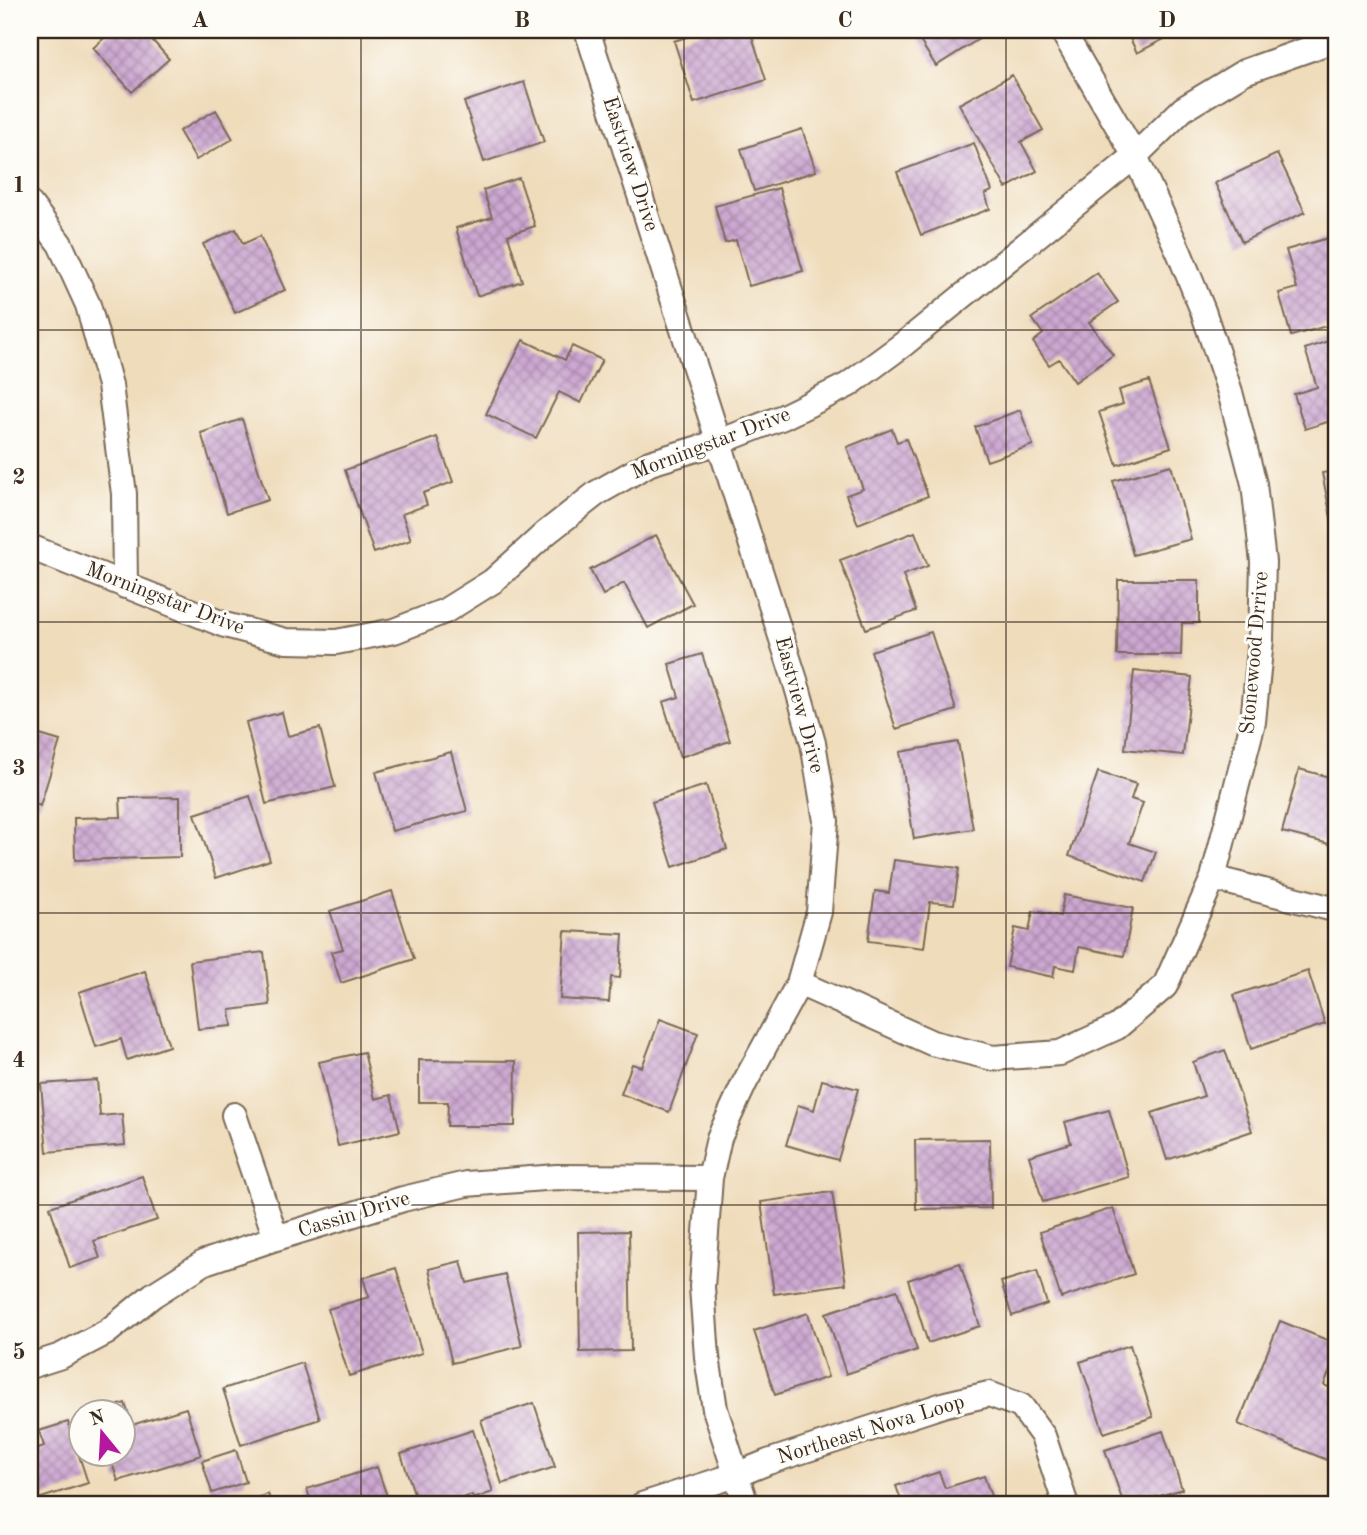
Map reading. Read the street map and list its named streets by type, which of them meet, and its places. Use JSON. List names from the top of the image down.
{
  "streets": {
    "street": [
      "Eastview Drive",
      "Morningstar Drive",
      "Stonewood Drrive",
      "Cassin Drive",
      "Northeast Nova Loop"
    ]
  },
  "crossings": [
    ["Eastview Drive", "Morningstar Drive"],
    ["Eastview Drive", "Stonewood Drrive"],
    ["Eastview Drive", "Cassin Drive"],
    ["Eastview Drive", "Northeast Nova Loop"],
    ["Morningstar Drive", "Stonewood Drrive"]
  ],
  "north": "top",
  "grid": {
    "columns": [
      "A",
      "B",
      "C",
      "D"
    ],
    "rows": [
      "1",
      "2",
      "3",
      "4",
      "5"
    ]
  }
}
